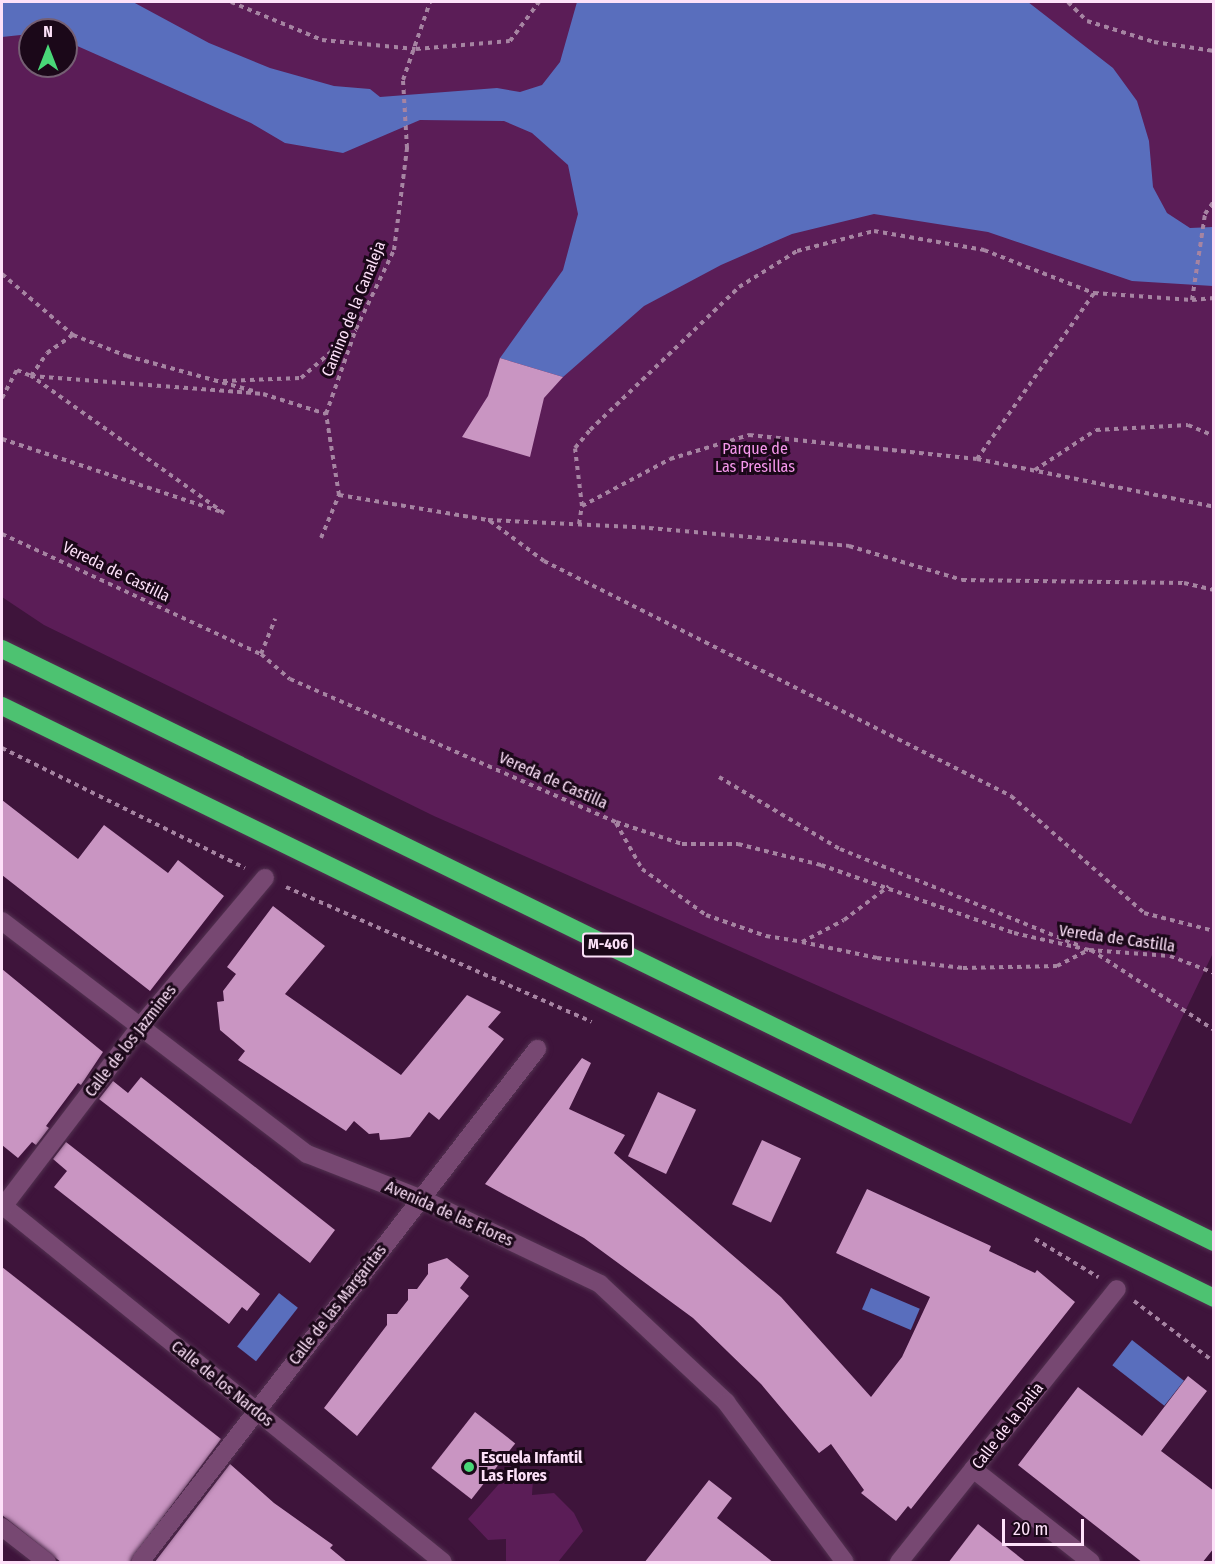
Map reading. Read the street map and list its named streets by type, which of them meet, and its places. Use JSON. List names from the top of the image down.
{
  "streets": {
    "highway": ["M-406"],
    "street": [
      "Calle de los Jazmines",
      "Avenida de las Flores",
      "Calle de las Margaritas",
      "Calle de los Nardos",
      "Calle de la Dalia"
    ],
    "path": ["Camino de la Canaleja", "Vereda de Castilla"]
  },
  "crossings": [
    ["Calle de los Jazmines", "Avenida de las Flores"],
    ["Calle de los Jazmines", "Calle de los Nardos"],
    ["Avenida de las Flores", "Calle de las Margaritas"],
    ["Calle de las Margaritas", "Calle de los Nardos"]
  ],
  "parks": ["Parque de Las Presillas"],
  "places": ["Escuela Infantil Las Flores"],
  "scale_bar": "20 m",
  "north": "top"
}
